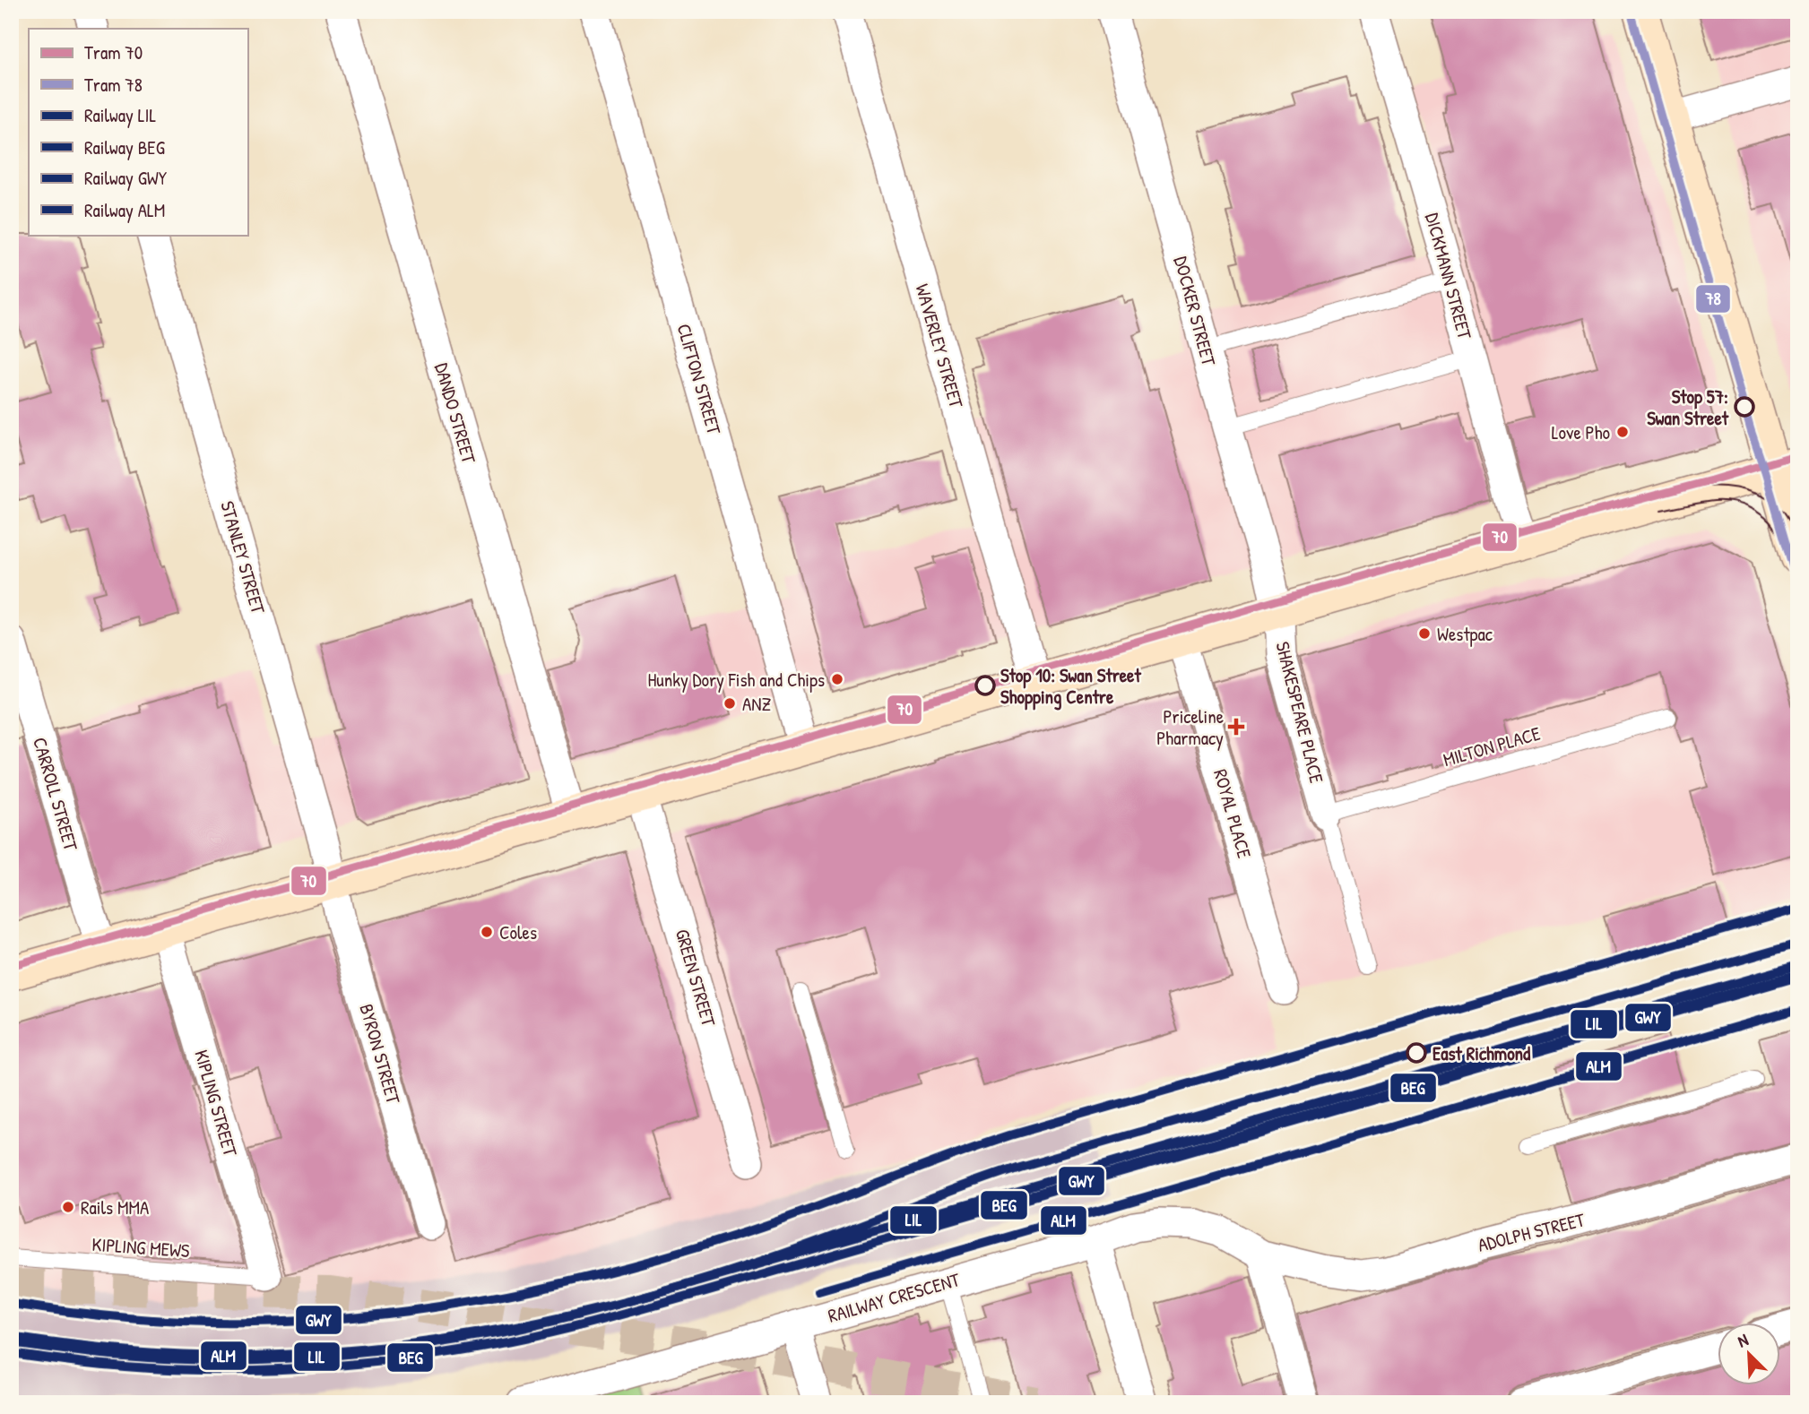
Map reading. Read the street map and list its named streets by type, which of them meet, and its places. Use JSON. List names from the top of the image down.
{
  "streets": {
    "street": [
      "DICKMANN STREET",
      "DOCKER STREET",
      "WAVERLEY STREET",
      "CLIFTON STREET",
      "DANDO STREET",
      "STANLEY STREET",
      "SHAKESPEARE PLACE",
      "CARROLL STREET",
      "ROYAL PLACE",
      "GREEN STREET",
      "BYRON STREET",
      "KIPLING STREET",
      "ADOLPH STREET",
      "RAILWAY CRESCENT"
    ],
    "lane": ["MILTON PLACE", "KIPLING MEWS"]
  },
  "crossings": [
    ["DOCKER STREET", "SHAKESPEARE PLACE"],
    ["STANLEY STREET", "BYRON STREET"],
    ["SHAKESPEARE PLACE", "MILTON PLACE"],
    ["KIPLING STREET", "KIPLING MEWS"],
    ["ADOLPH STREET", "RAILWAY CRESCENT"]
  ],
  "places": {
    "other": [
      "Stop 57: Swan Street",
      "Love Pho",
      "Westpac",
      "Hunky Dory Fish and Chips",
      "Stop 10: Swan Street Shopping Centre",
      "ANZ",
      "Coles",
      "East Richmond",
      "Rails MMA"
    ],
    "health": ["Priceline Pharmacy"]
  },
  "lines": [
    "tram line 78",
    "tram line 70",
    "rail line GWY",
    "rail line ALM",
    "rail line LIL",
    "rail line BEG"
  ],
  "legend": [
    "Tram 70",
    "Tram 78",
    "Railway LIL",
    "Railway BEG",
    "Railway GWY",
    "Railway ALM"
  ],
  "north": "top left"
}
